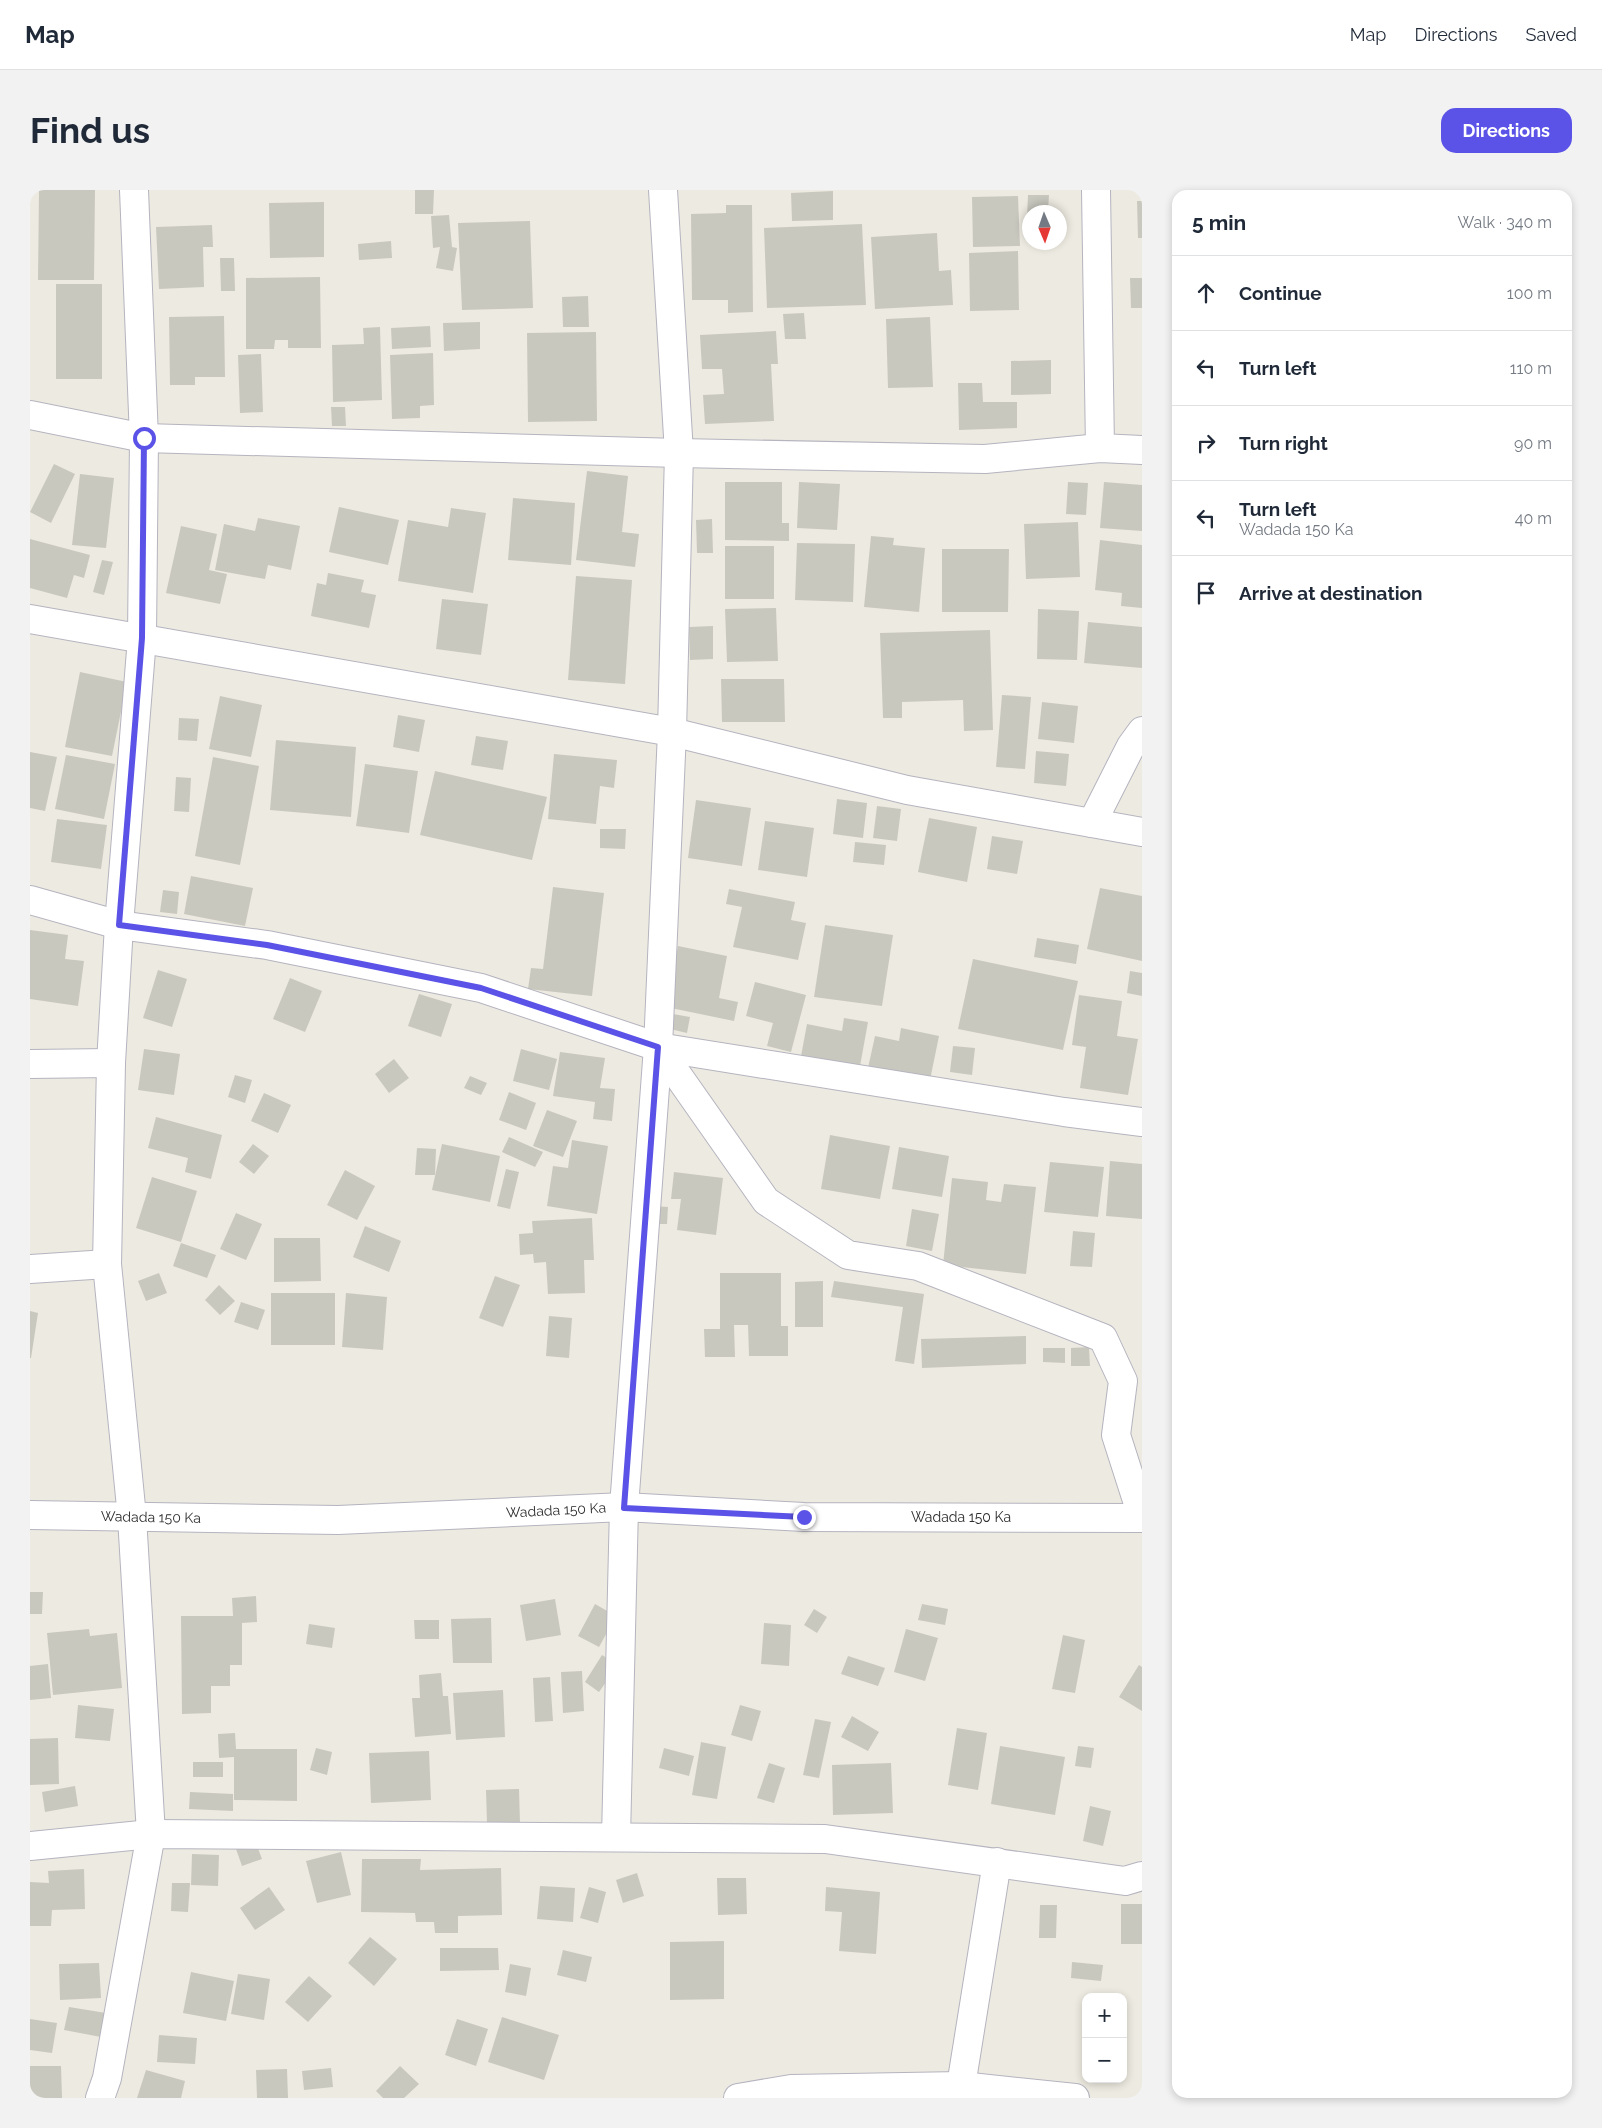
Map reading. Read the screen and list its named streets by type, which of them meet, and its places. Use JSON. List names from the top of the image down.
{
  "streets": {
    "street": ["Wadada 150 Ka"]
  },
  "north": "bottom",
  "page": {
    "header": "Map",
    "nav": ["Map", "Directions", "Saved"],
    "buttons": "Directions",
    "title": "Find us",
    "heading": ["5 min", "Walk · 340 m"],
    "list": [
      ["Continue", "100 m"],
      ["Turn left", "110 m"],
      ["Turn right", "90 m"],
      ["Turn left", "Wadada 150 Ka", "40 m"],
      "Arrive at destination"
    ],
    "map_buttons": ["+", "−"]
  }
}
